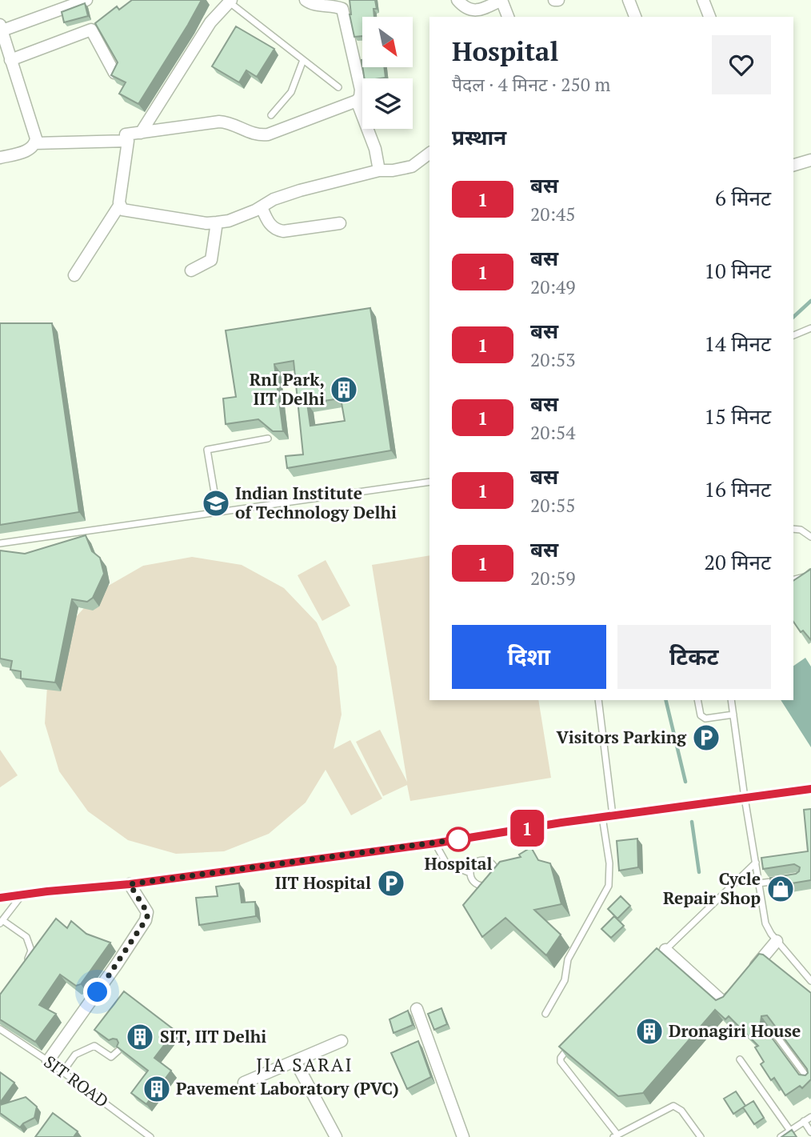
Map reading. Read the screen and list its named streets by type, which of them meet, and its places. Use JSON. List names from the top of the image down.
{
  "streets": {
    "lane": ["SIT ROAD"]
  },
  "districts": ["JIA SARAI"],
  "places": {
    "building": [
      "RnI Park, IIT Delhi",
      "Dronagiri House",
      "SIT, IIT Delhi",
      "Pavement Laboratory (PVC)"
    ],
    "school or university": ["Indian Institute of Technology Delhi"],
    "parking": ["Visitors Parking", "IIT Hospital"],
    "other": ["Hospital"],
    "shop": ["Cycle Repair Shop"]
  },
  "lines": ["bus line 1"],
  "north": "bottom right",
  "page": {
    "on_map": "1",
    "heading": [
      ["Hospital", "पैदल · 4 मिनट · 250 m"],
      "प्रस्थान"
    ],
    "list": [
      {
        "mark": "1",
        "name": "बस",
        "note": "20:45",
        "value": "6 मिनट"
      },
      {
        "mark": "1",
        "name": "बस",
        "note": "20:49",
        "value": "10 मिनट"
      },
      {
        "mark": "1",
        "name": "बस",
        "note": "20:53",
        "value": "14 मिनट"
      },
      {
        "mark": "1",
        "name": "बस",
        "note": "20:54",
        "value": "15 मिनट"
      },
      {
        "mark": "1",
        "name": "बस",
        "note": "20:55",
        "value": "16 मिनट"
      },
      {
        "mark": "1",
        "name": "बस",
        "note": "20:59",
        "value": "20 मिनट"
      }
    ],
    "buttons": ["दिशा", "टिकट"]
  }
}
